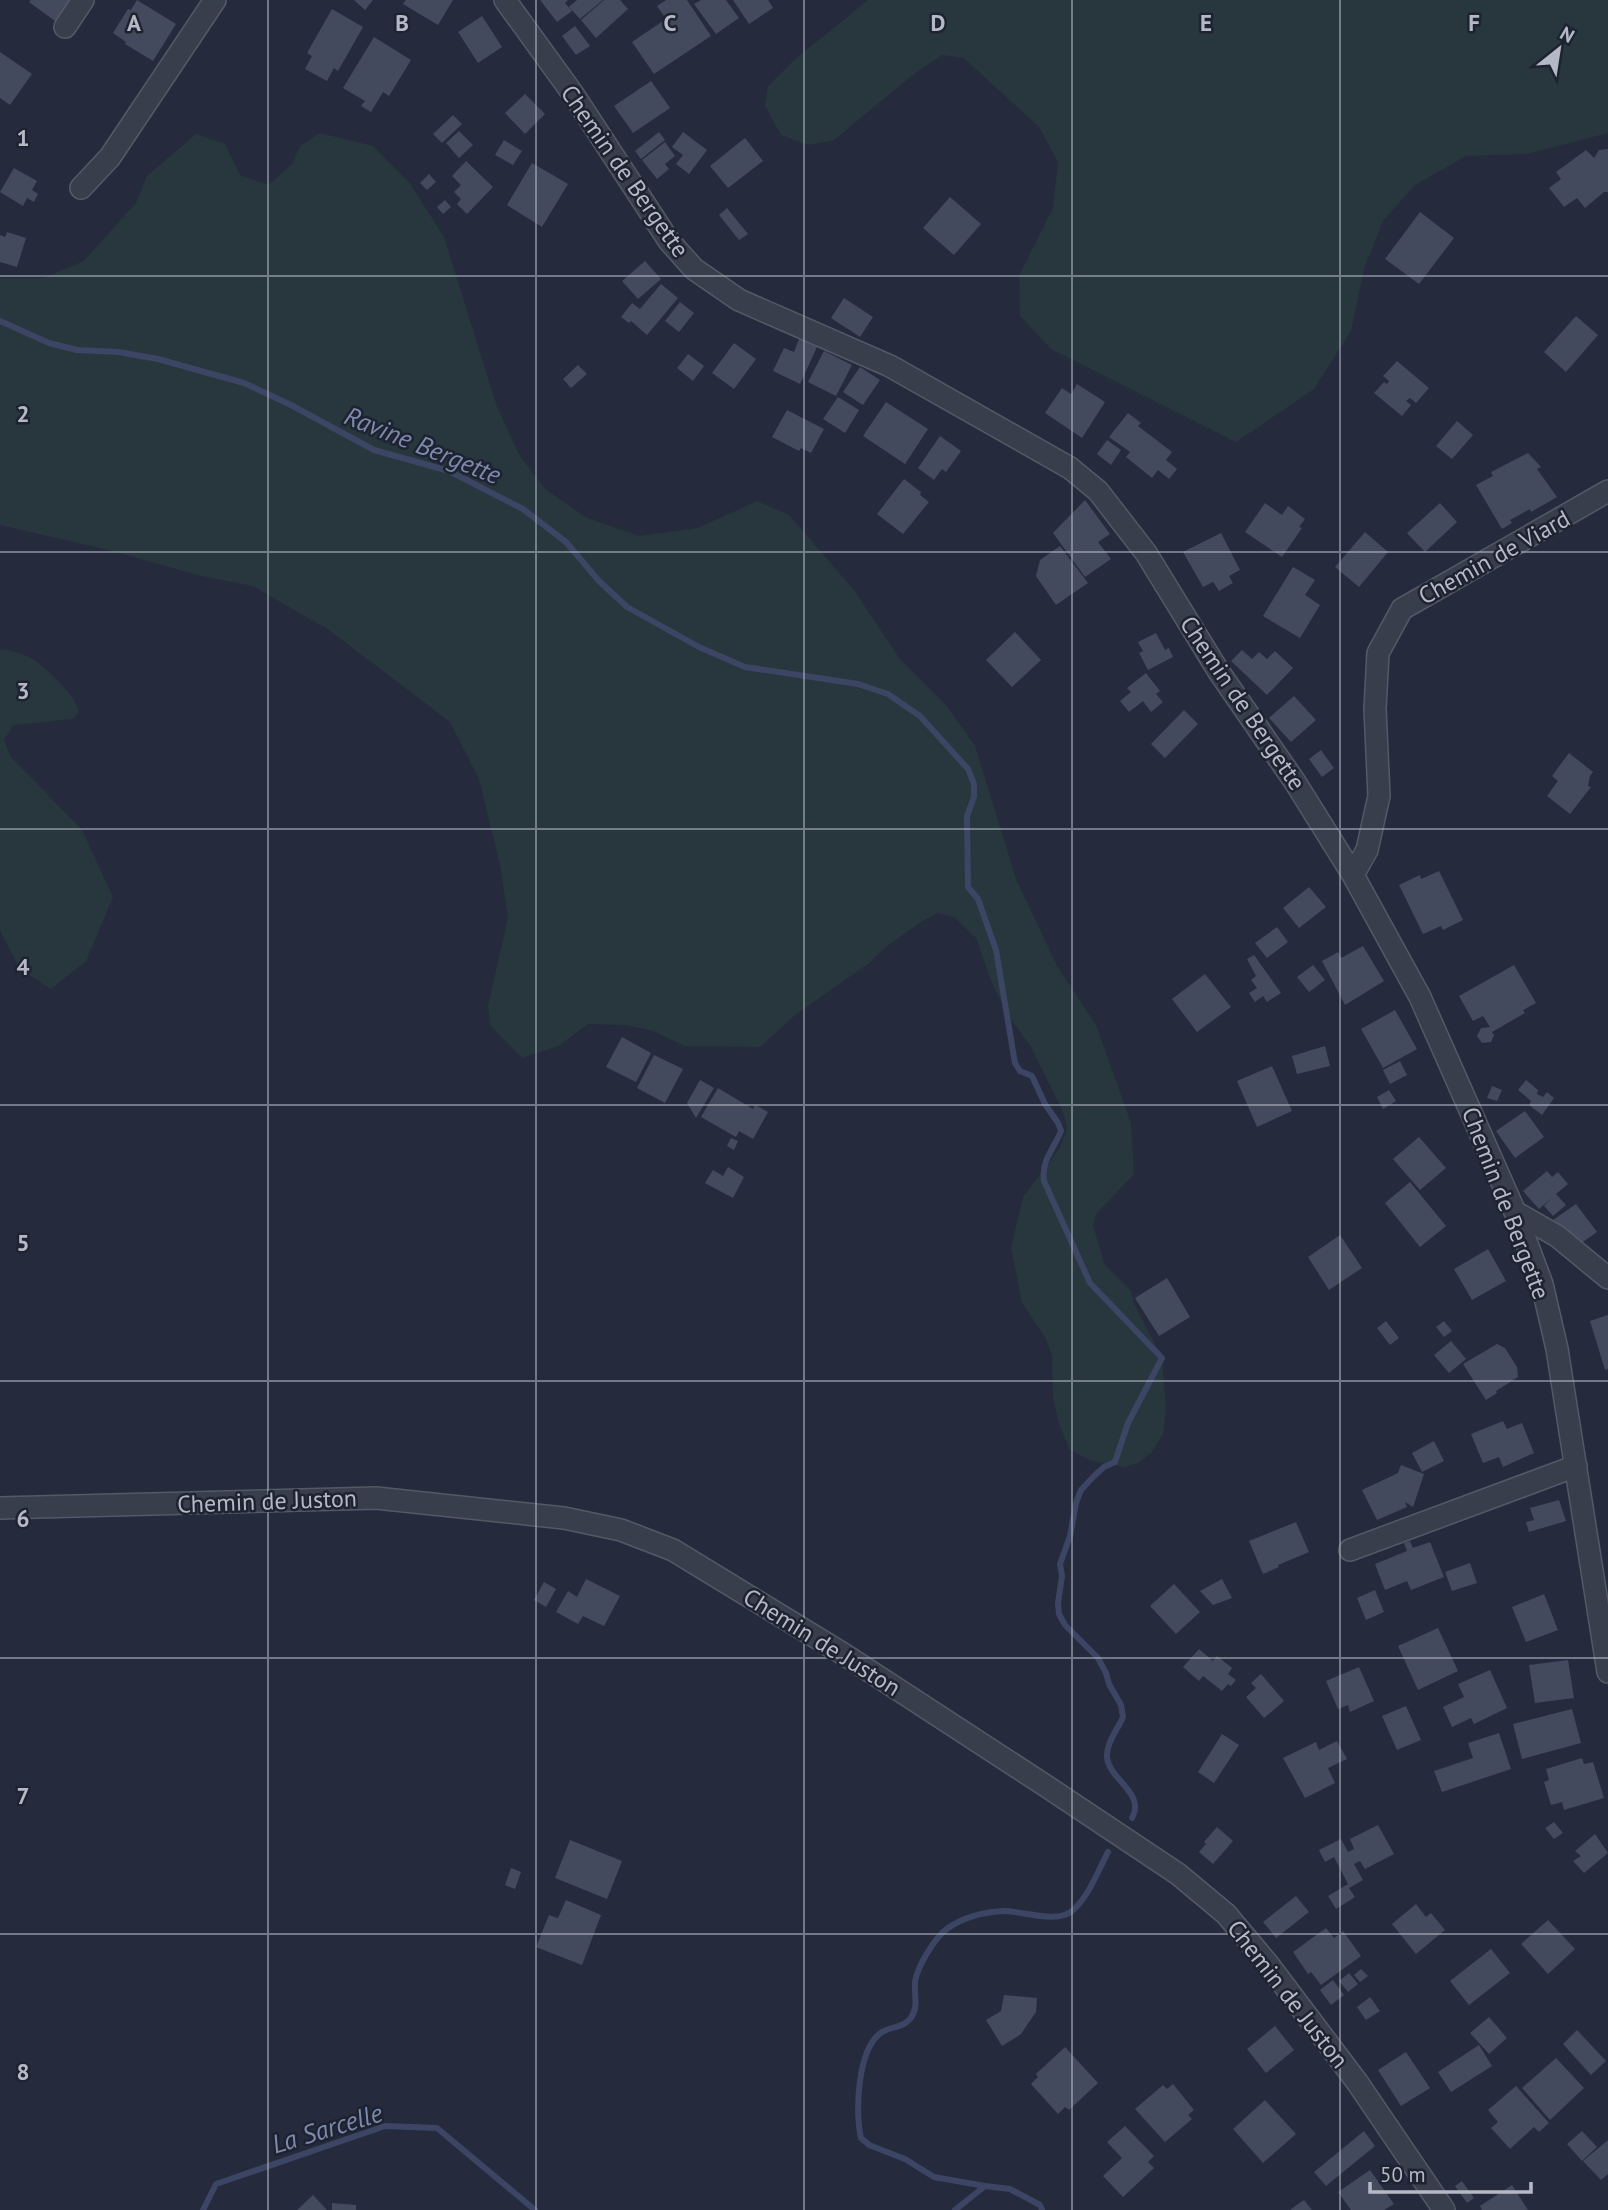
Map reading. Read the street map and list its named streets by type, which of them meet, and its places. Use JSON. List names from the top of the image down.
{
  "streets": {
    "street": ["Chemin de Bergette", "Chemin de Viard", "Chemin de Juston"]
  },
  "crossings": [
    ["Chemin de Bergette", "Chemin de Viard"]
  ],
  "water": ["Ravine Bergette", "La Sarcelle"],
  "scale_bar": "50 m",
  "north": "top right",
  "grid": {
    "columns": [
      "A",
      "B",
      "C",
      "D",
      "E",
      "F"
    ],
    "rows": [
      "1",
      "2",
      "3",
      "4",
      "5",
      "6",
      "7",
      "8"
    ]
  }
}
